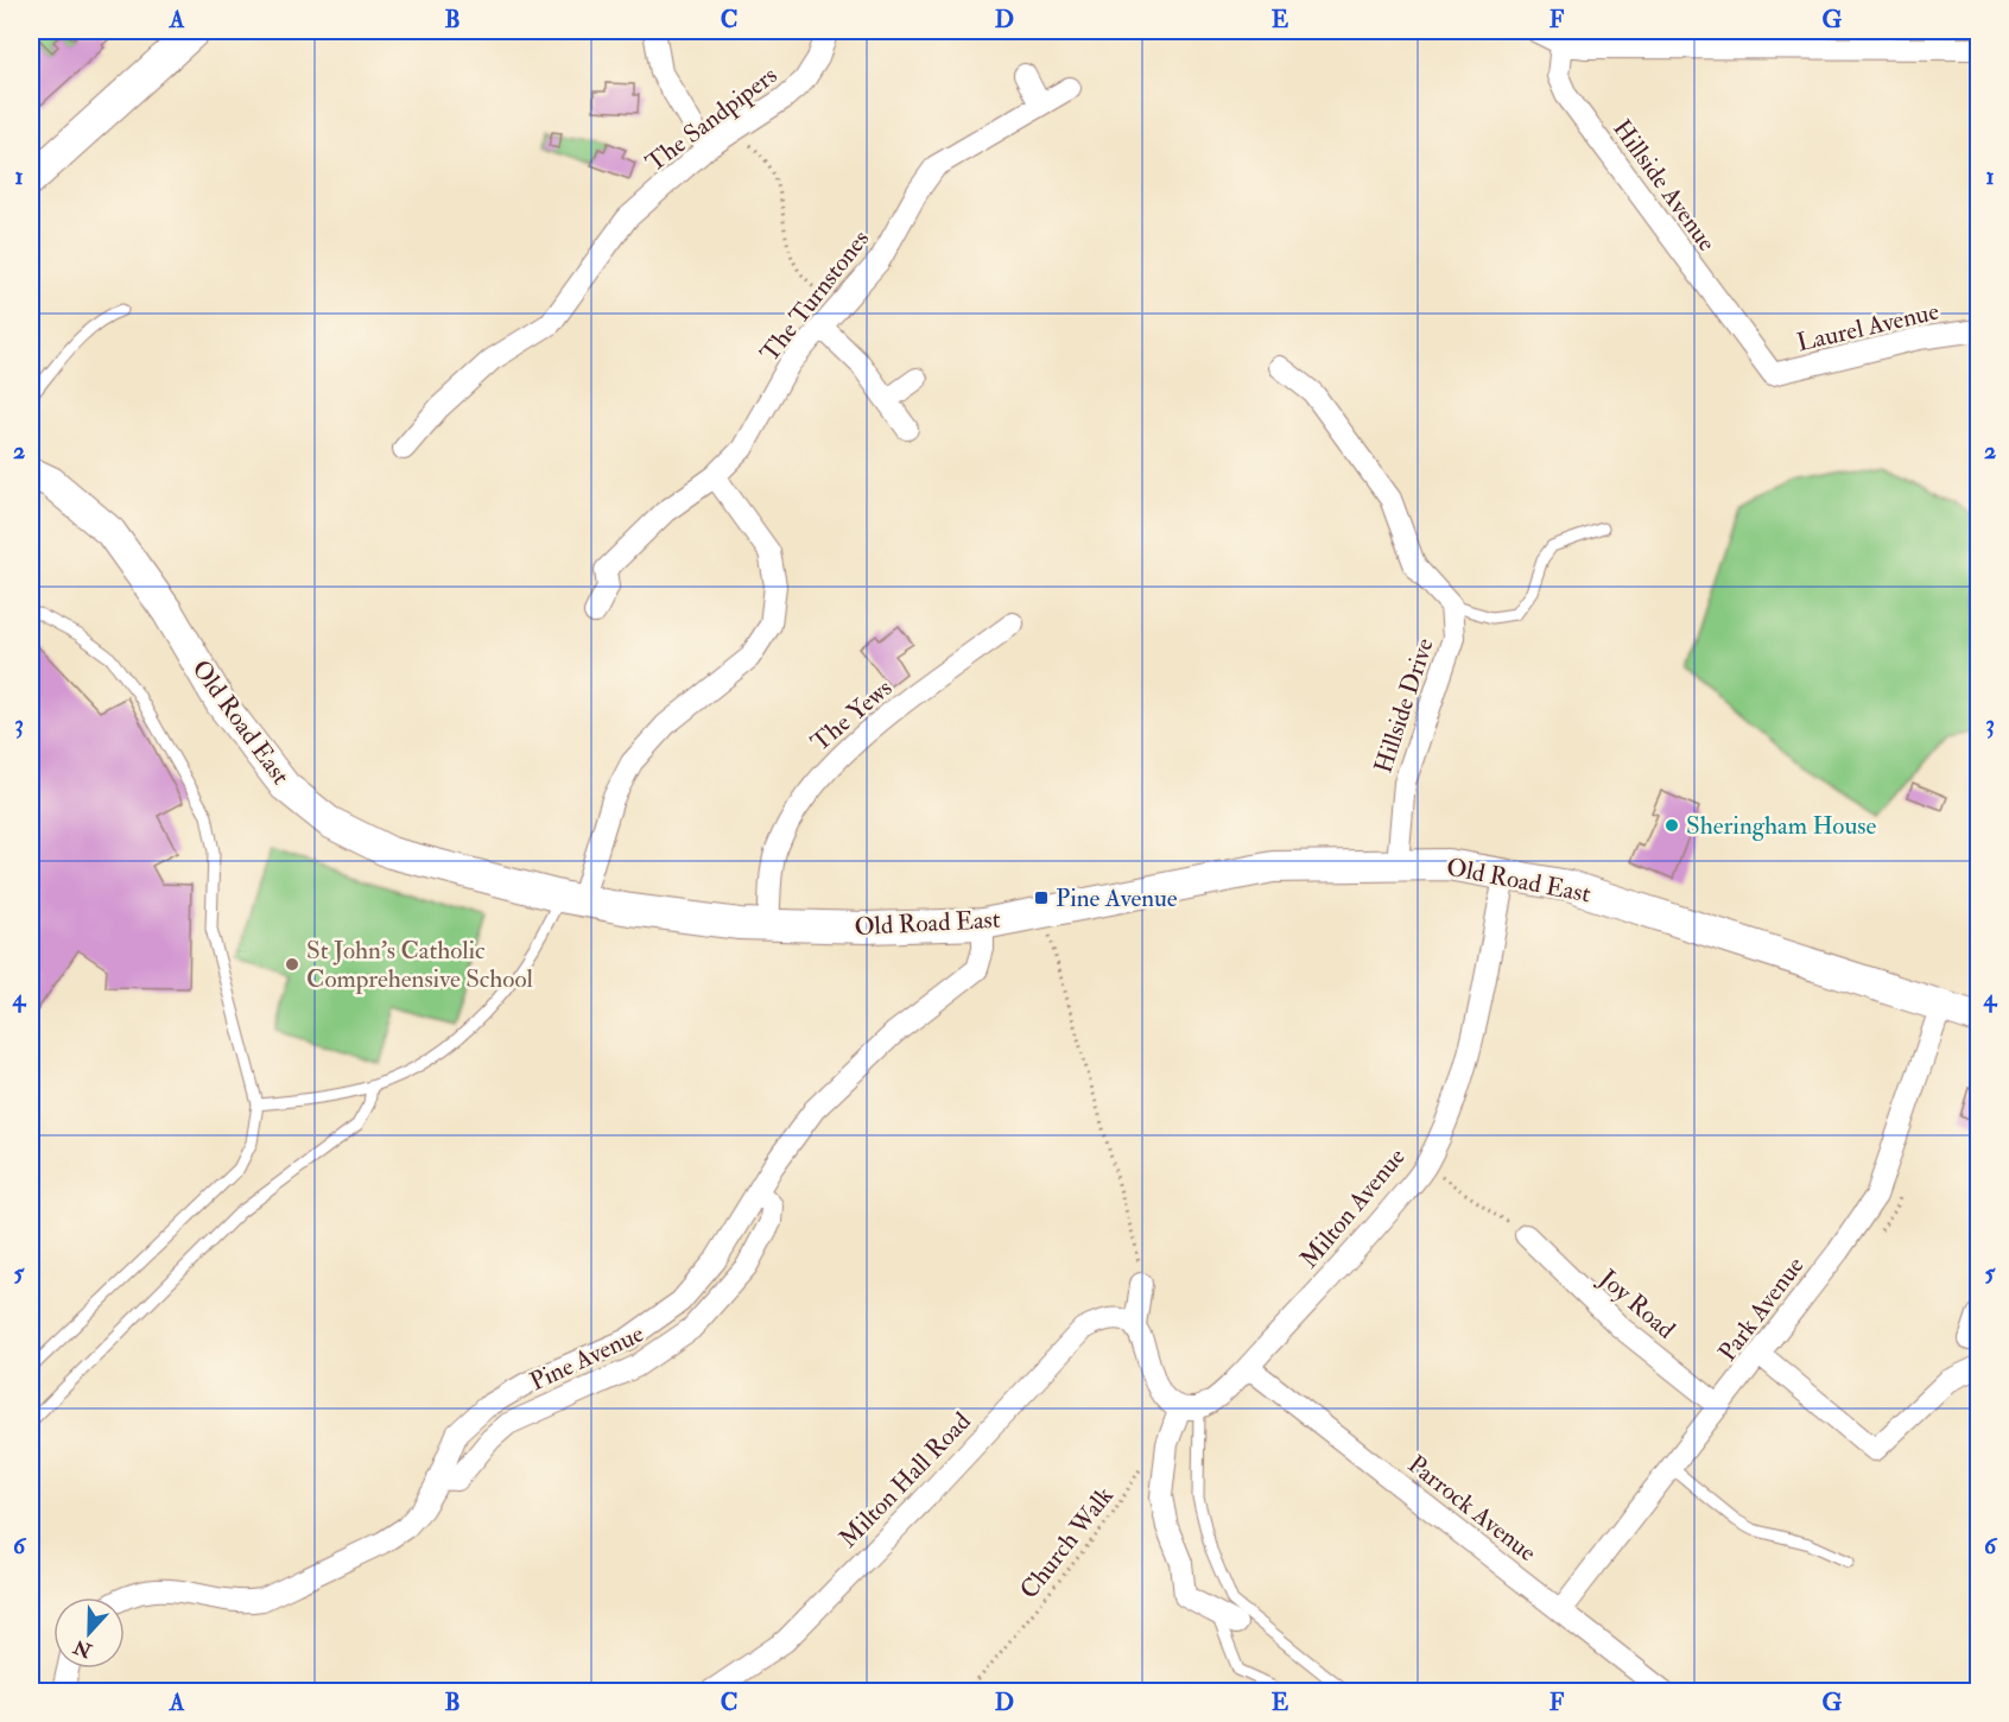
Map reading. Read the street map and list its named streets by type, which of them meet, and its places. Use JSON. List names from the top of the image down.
{
  "streets": {
    "main road": ["Old Road East"],
    "street": [
      "The Sandpipers",
      "Hillside Avenue",
      "The Turnstones",
      "Laurel Avenue",
      "Hillside Drive",
      "The Yews",
      "Milton Avenue",
      "Joy Road",
      "Park Avenue",
      "Pine Avenue",
      "Milton Hall Road",
      "Parrock Avenue"
    ],
    "path": ["Church Walk"]
  },
  "crossings": [
    ["Hillside Avenue", "Laurel Avenue"],
    ["Hillside Drive", "Old Road East"],
    ["The Yews", "Old Road East"],
    ["Old Road East", "Milton Avenue"],
    ["Old Road East", "Park Avenue"],
    ["Old Road East", "Pine Avenue"],
    ["Milton Avenue", "Parrock Avenue"],
    ["Joy Road", "Park Avenue"],
    ["Park Avenue", "Parrock Avenue"]
  ],
  "places": {
    "other": ["Sheringham House", "St John's Catholic Comprehensive School"],
    "transit": ["Pine Avenue"]
  },
  "north": "bottom",
  "grid": {
    "columns": [
      "A",
      "B",
      "C",
      "D",
      "E",
      "F",
      "G"
    ],
    "rows": [
      "1",
      "2",
      "3",
      "4",
      "5",
      "6"
    ]
  }
}
